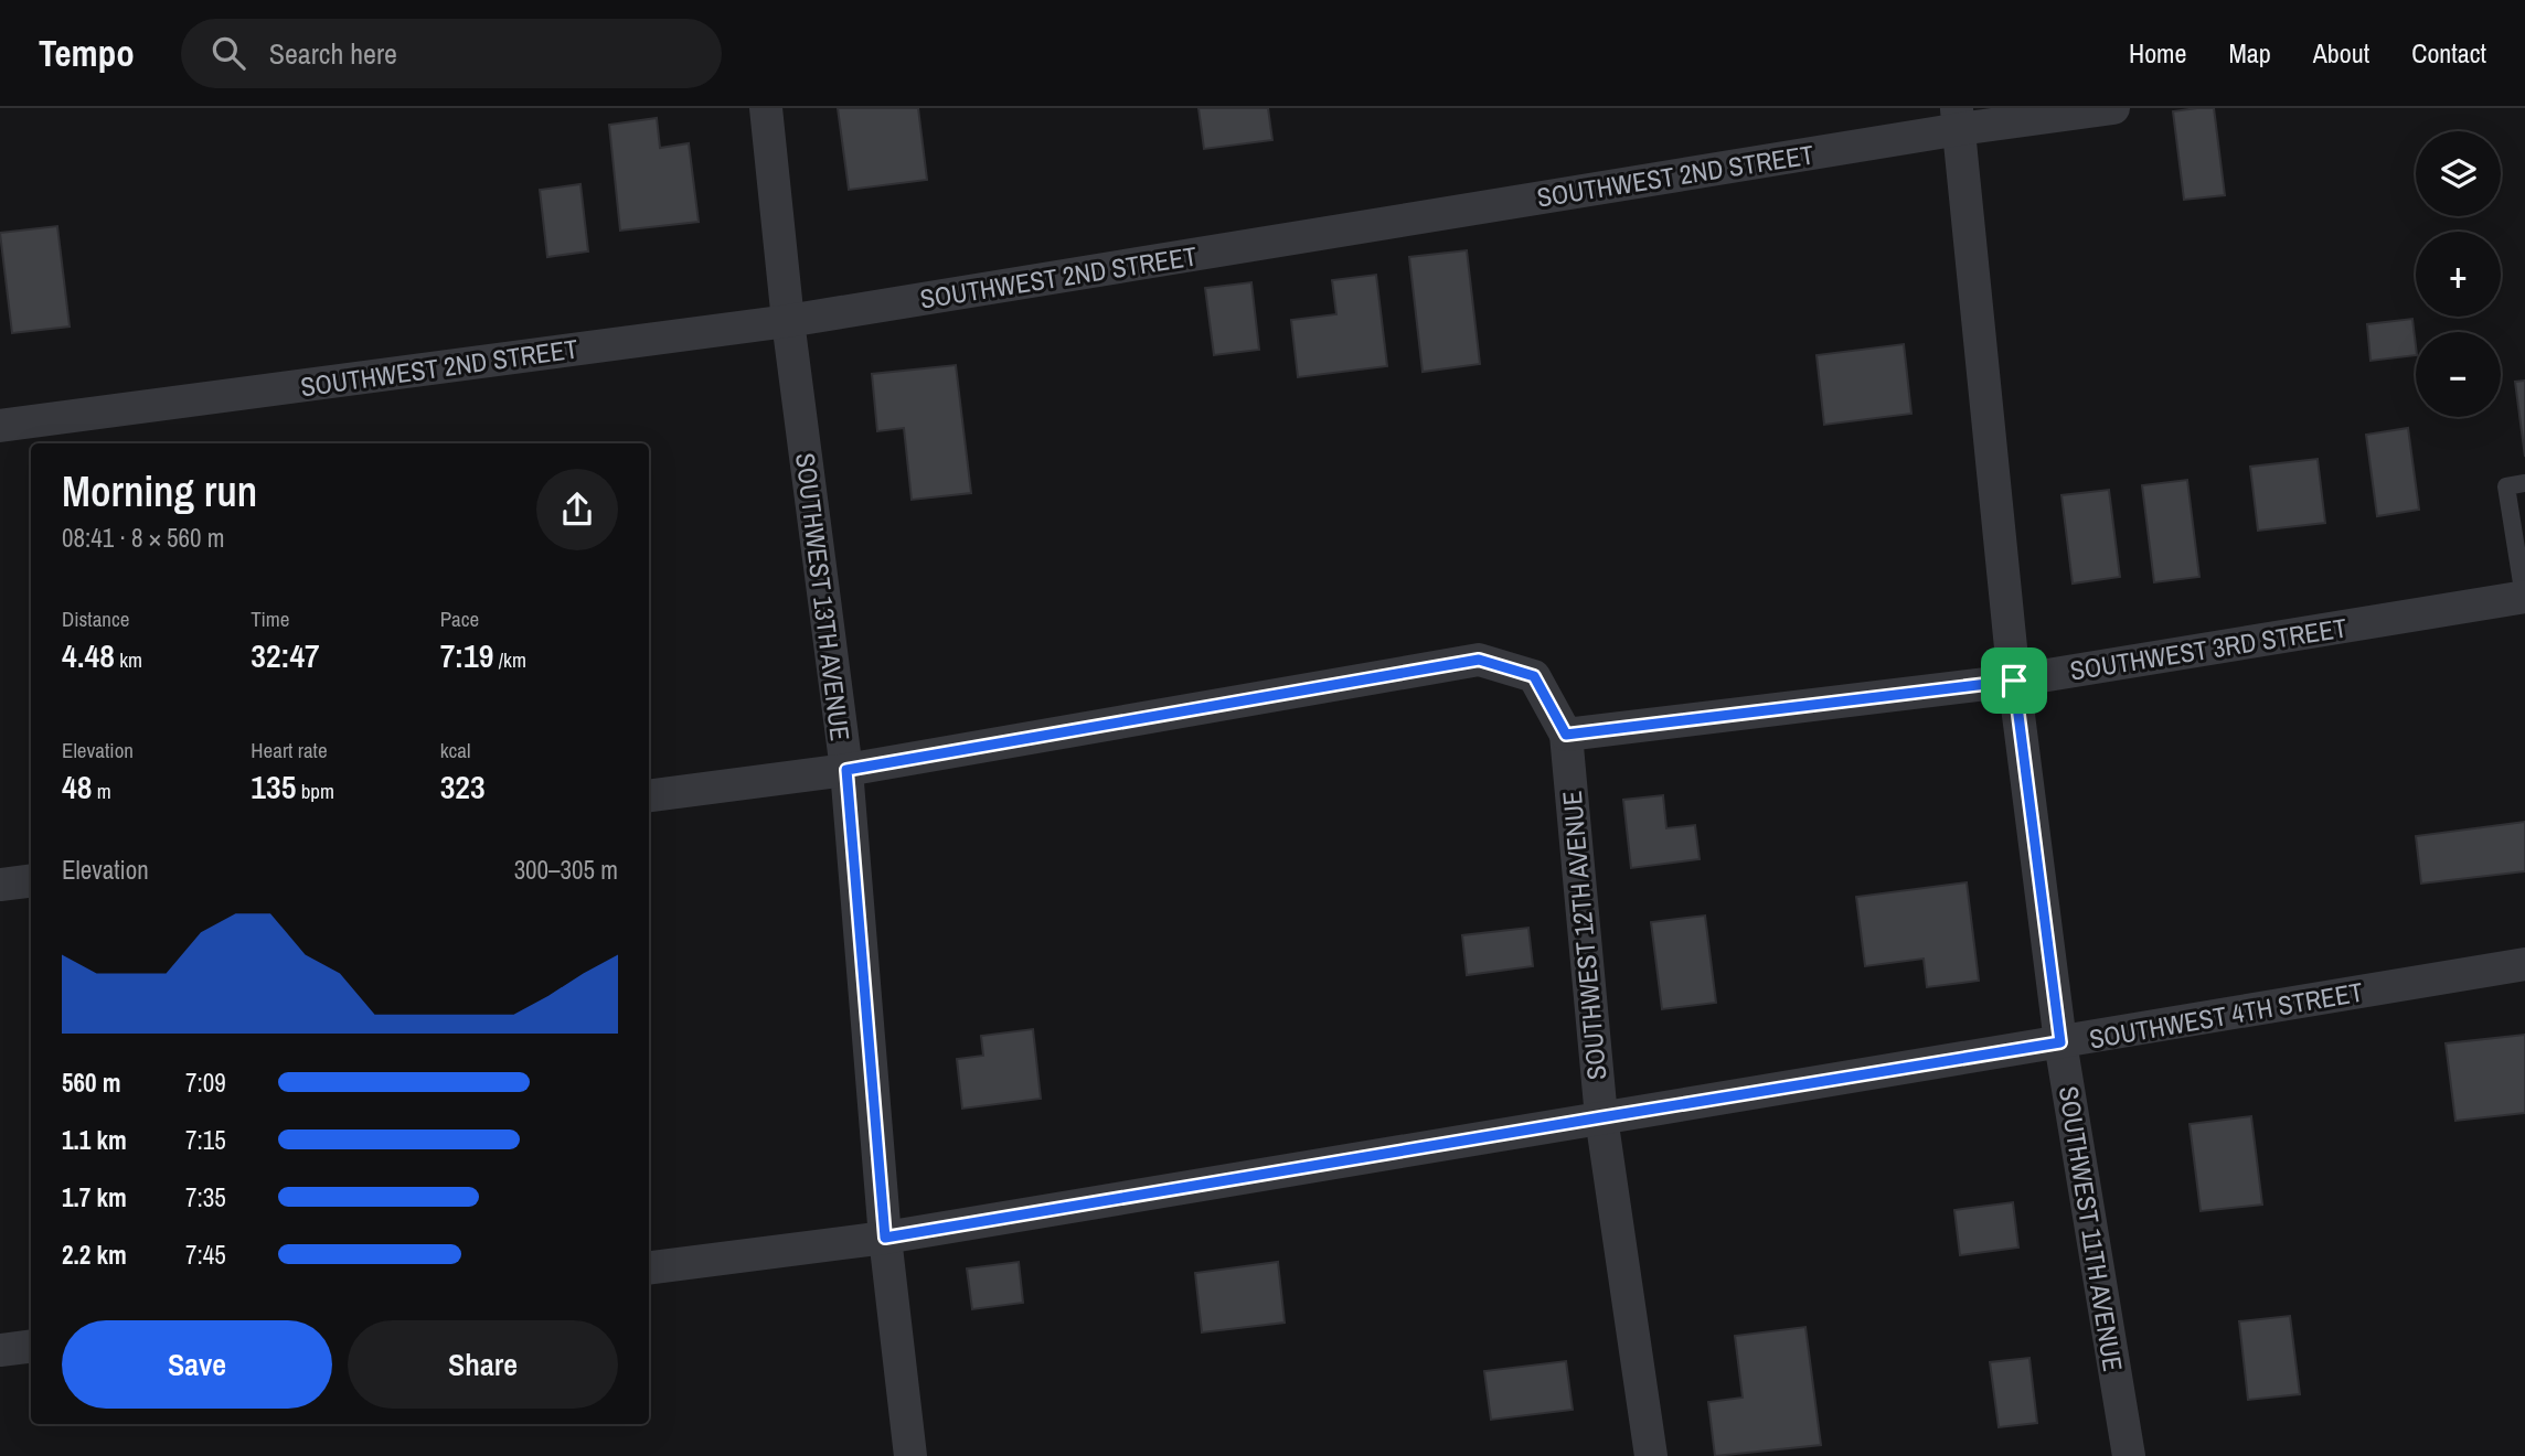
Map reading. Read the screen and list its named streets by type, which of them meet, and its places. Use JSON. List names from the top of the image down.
{
  "streets": {
    "street": [
      "SOUTHWEST 2ND STREET",
      "SOUTHWEST 13TH AVENUE",
      "SOUTHWEST 3RD STREET",
      "SOUTHWEST 12TH AVENUE",
      "SOUTHWEST 4TH STREET",
      "SOUTHWEST 11TH AVENUE"
    ]
  },
  "crossings": [
    ["SOUTHWEST 2ND STREET", "SOUTHWEST 13TH AVENUE"],
    ["SOUTHWEST 2ND STREET", "SOUTHWEST 11TH AVENUE"],
    ["SOUTHWEST 13TH AVENUE", "SOUTHWEST 4TH STREET"],
    ["SOUTHWEST 3RD STREET", "SOUTHWEST 12TH AVENUE"],
    ["SOUTHWEST 3RD STREET", "SOUTHWEST 11TH AVENUE"],
    ["SOUTHWEST 12TH AVENUE", "SOUTHWEST 4TH STREET"],
    ["SOUTHWEST 4TH STREET", "SOUTHWEST 11TH AVENUE"]
  ],
  "page": {
    "header": "Tempo",
    "search": "Search here",
    "nav": [
      "Home",
      "Map",
      "About",
      "Contact"
    ],
    "map_buttons": ["+", "−"],
    "heading": ["Morning run", "08:41 · 8 × 560 m"],
    "stats": [
      ["Distance", "4.48 km"],
      ["Time", "32:47"],
      ["Pace", "7:19 /km"],
      ["Elevation", "48 m"],
      ["Heart rate", "135 bpm"],
      ["kcal", "323"]
    ],
    "chart": ["Elevation", "300–305 m"],
    "list": [
      {
        "name": "560 m",
        "note": "7:09"
      },
      {
        "name": "1.1 km",
        "note": "7:15"
      },
      {
        "name": "1.7 km",
        "note": "7:35"
      },
      {
        "name": "2.2 km",
        "note": "7:45"
      }
    ],
    "buttons": ["Save", "Share"]
  }
}
